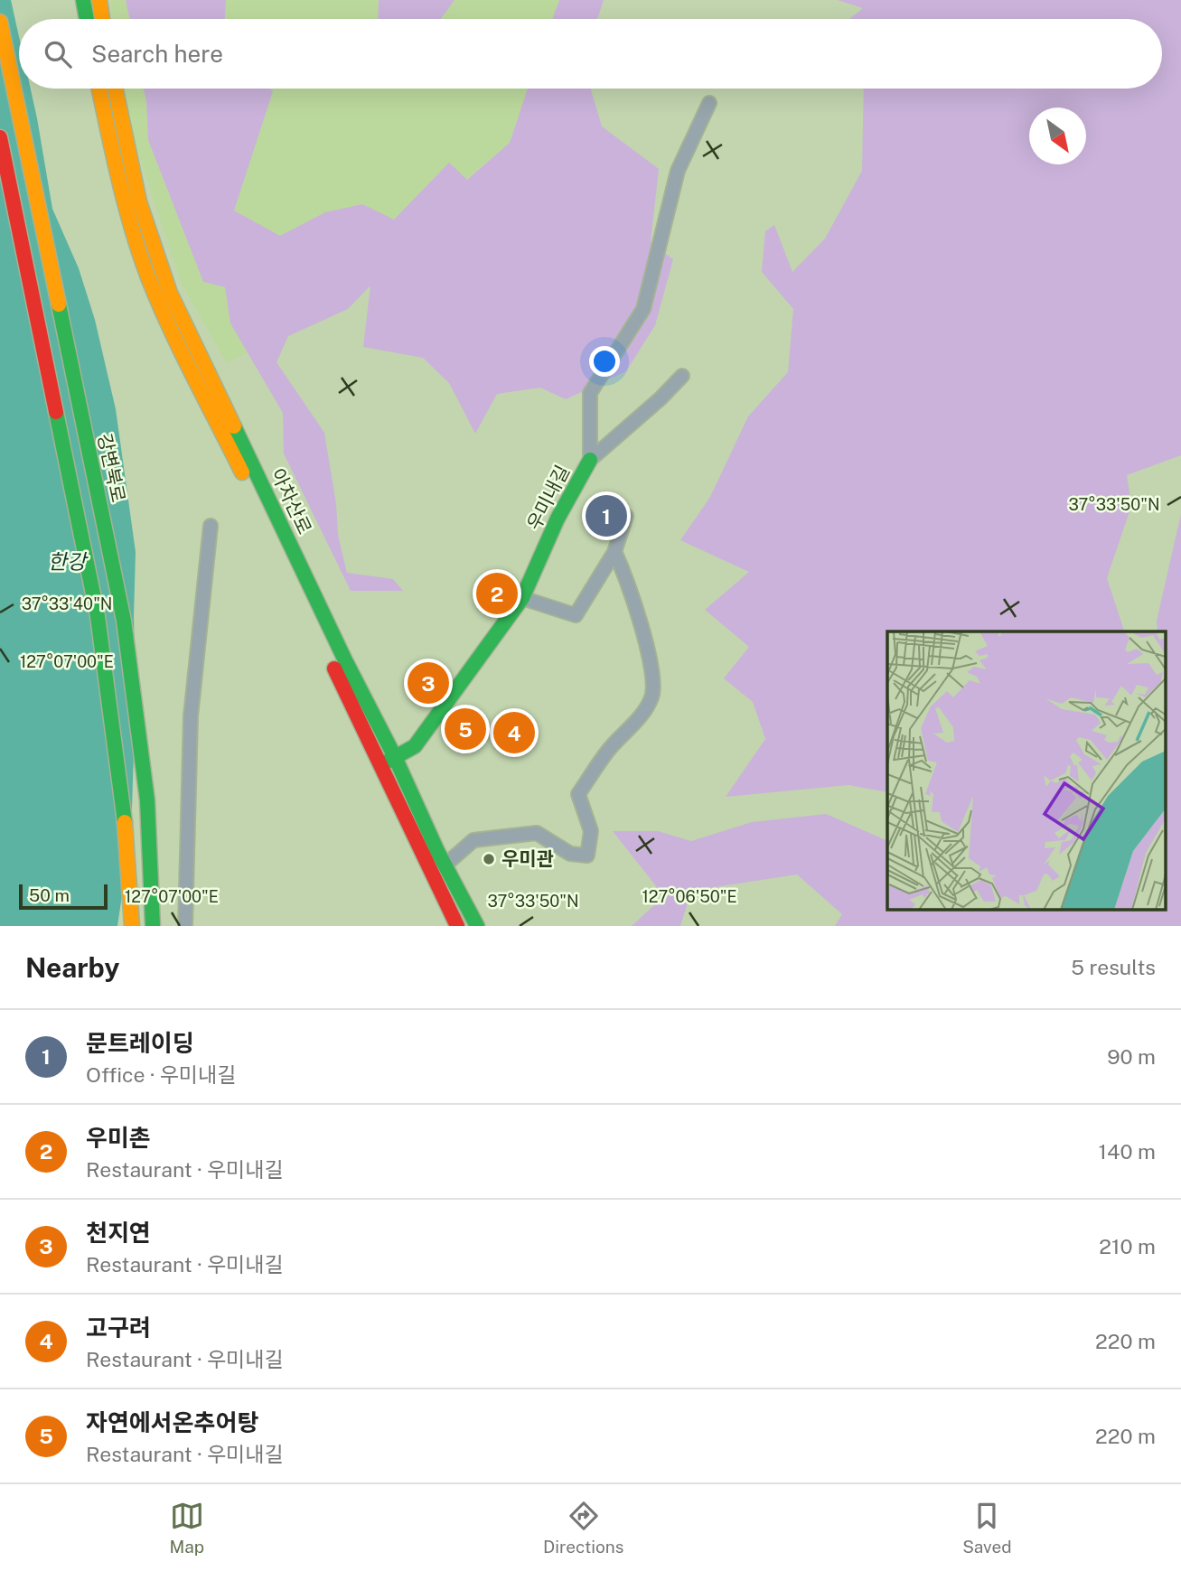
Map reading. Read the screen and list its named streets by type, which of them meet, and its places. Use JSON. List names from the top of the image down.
{
  "streets": {
    "main road": ["강변북로", "우미내길", "아차산로"]
  },
  "crossings": [
    ["우미내길", "아차산로"]
  ],
  "water": ["한강"],
  "places": ["우미관"],
  "scale_bar": "50 m",
  "north": "bottom right",
  "page": {
    "search": "Search here",
    "pins": [
      "1",
      "2",
      "3",
      "5",
      "4"
    ],
    "scale": "50 m",
    "heading": ["Nearby", "5 results"],
    "list": [
      {
        "mark": "1",
        "name": "문트레이딩",
        "note": "Office · 우미내길",
        "value": "90 m"
      },
      {
        "mark": "2",
        "name": "우미촌",
        "note": "Restaurant · 우미내길",
        "value": "140 m"
      },
      {
        "mark": "3",
        "name": "천지연",
        "note": "Restaurant · 우미내길",
        "value": "210 m"
      },
      {
        "mark": "4",
        "name": "고구려",
        "note": "Restaurant · 우미내길",
        "value": "220 m"
      },
      {
        "mark": "5",
        "name": "자연에서온추어탕",
        "note": "Restaurant · 우미내길",
        "value": "220 m"
      }
    ],
    "nav": ["Map", "Directions", "Saved"]
  },
  "coordinates": [
    "37°33'50\"N",
    "37°33'40\"N",
    "127°07'00\"E",
    "127°06'50\"E"
  ]
}
